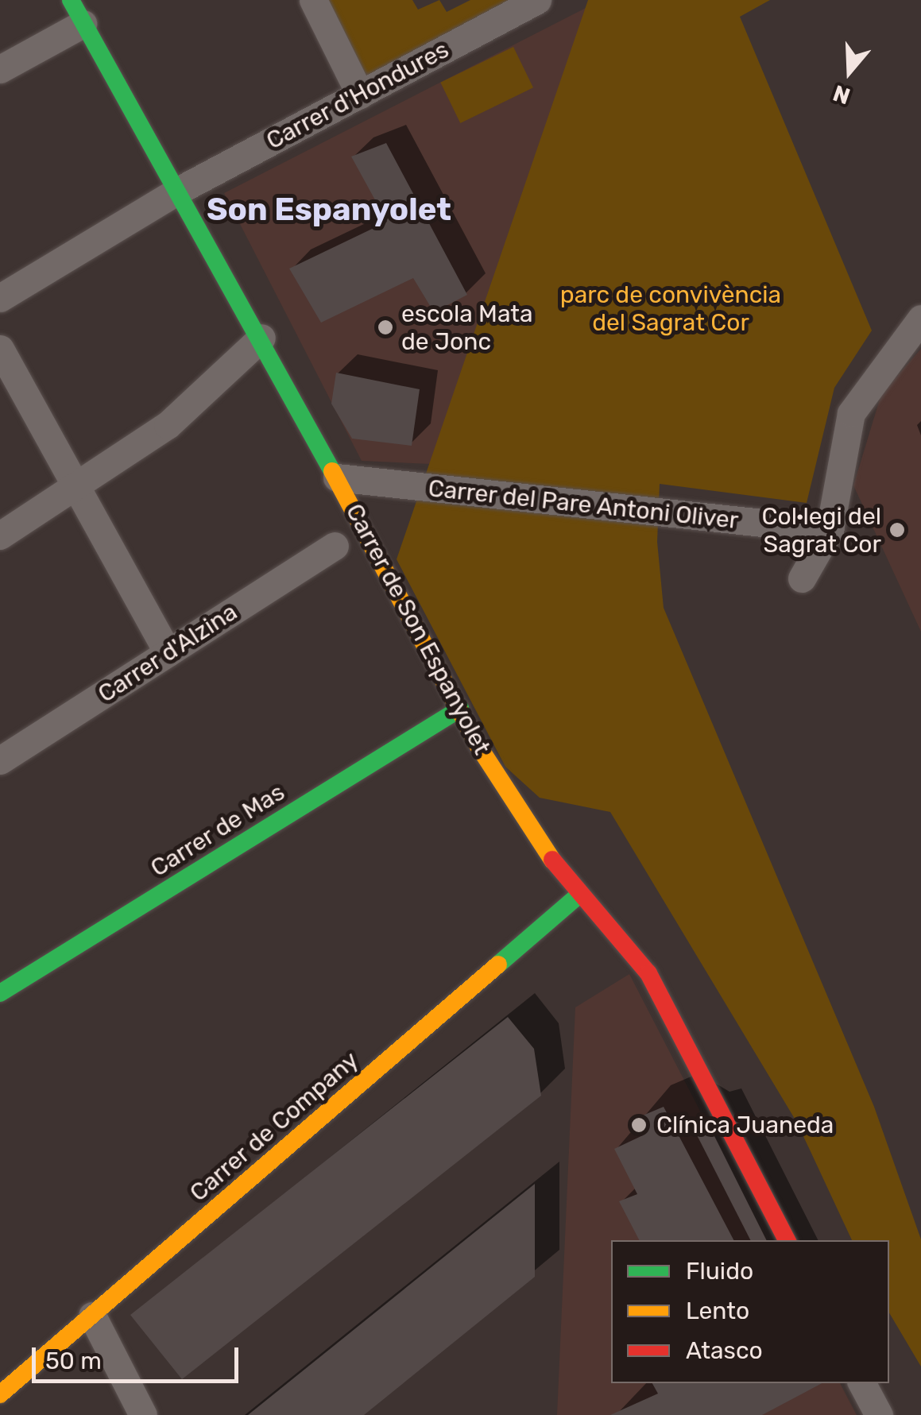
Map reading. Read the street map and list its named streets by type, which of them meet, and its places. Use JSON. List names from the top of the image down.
{
  "streets": {
    "street": [
      "Carrer d'Hondures",
      "Carrer del Pare Antoni Oliver",
      "Carrer de Son Espanyolet",
      "Carrer d'Alzina",
      "Carrer de Mas",
      "Carrer de Company"
    ]
  },
  "crossings": [
    ["Carrer d'Hondures", "Carrer de Son Espanyolet"],
    ["Carrer del Pare Antoni Oliver", "Carrer de Son Espanyolet"],
    ["Carrer de Son Espanyolet", "Carrer de Mas"],
    ["Carrer de Son Espanyolet", "Carrer de Company"]
  ],
  "districts": ["Son Espanyolet"],
  "parks": ["parc de convivència del Sagrat Cor"],
  "places": ["escola Mata de Jonc", "Col·legi del Sagrat Cor", "Clínica Juaneda"],
  "legend": ["Fluido", "Lento", "Atasco"],
  "scale_bar": "50 m",
  "north": "bottom"
}
